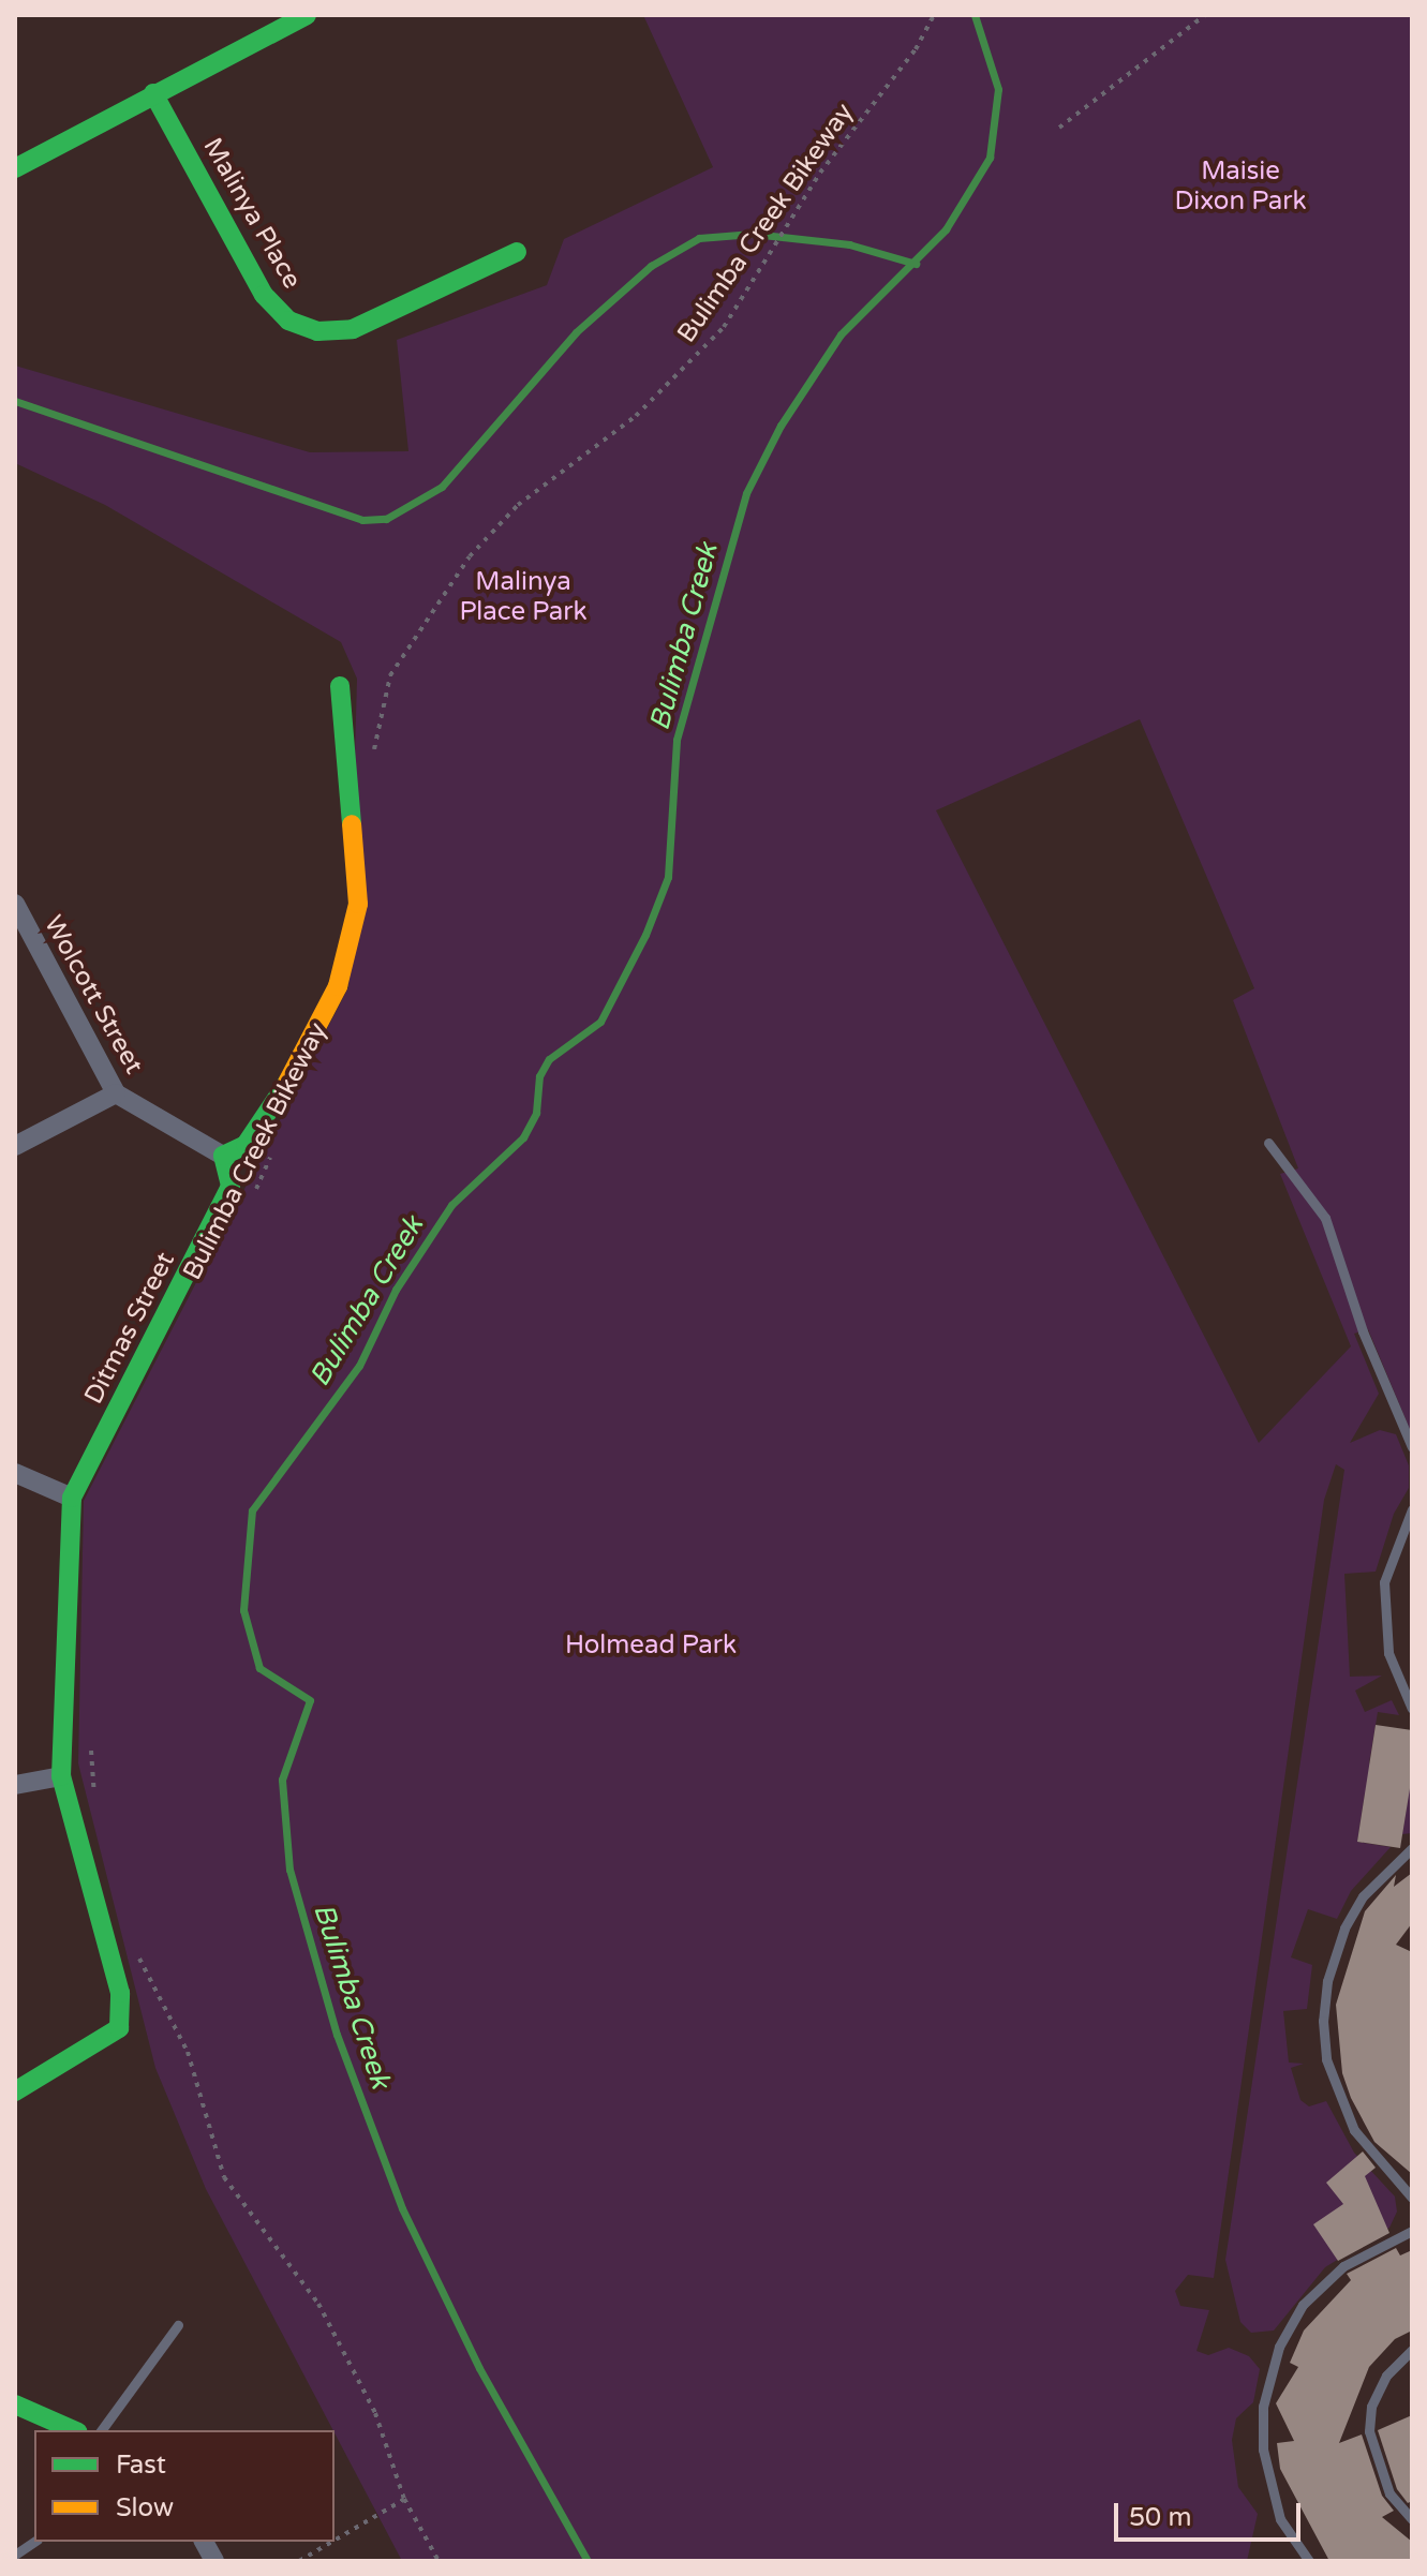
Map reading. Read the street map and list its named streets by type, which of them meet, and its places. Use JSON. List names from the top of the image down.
{
  "streets": {
    "street": ["Malinya Place", "Wolcott Street", "Ditmas Street"],
    "path": ["Bulimba Creek Bikeway"]
  },
  "crossings": [
    ["Wolcott Street", "Ditmas Street"]
  ],
  "water": ["Bulimba Creek"],
  "parks": ["Maisie Dixon Park", "Malinya Place Park", "Holmead Park"],
  "legend": ["Fast", "Slow"],
  "scale_bar": "50 m"
}
